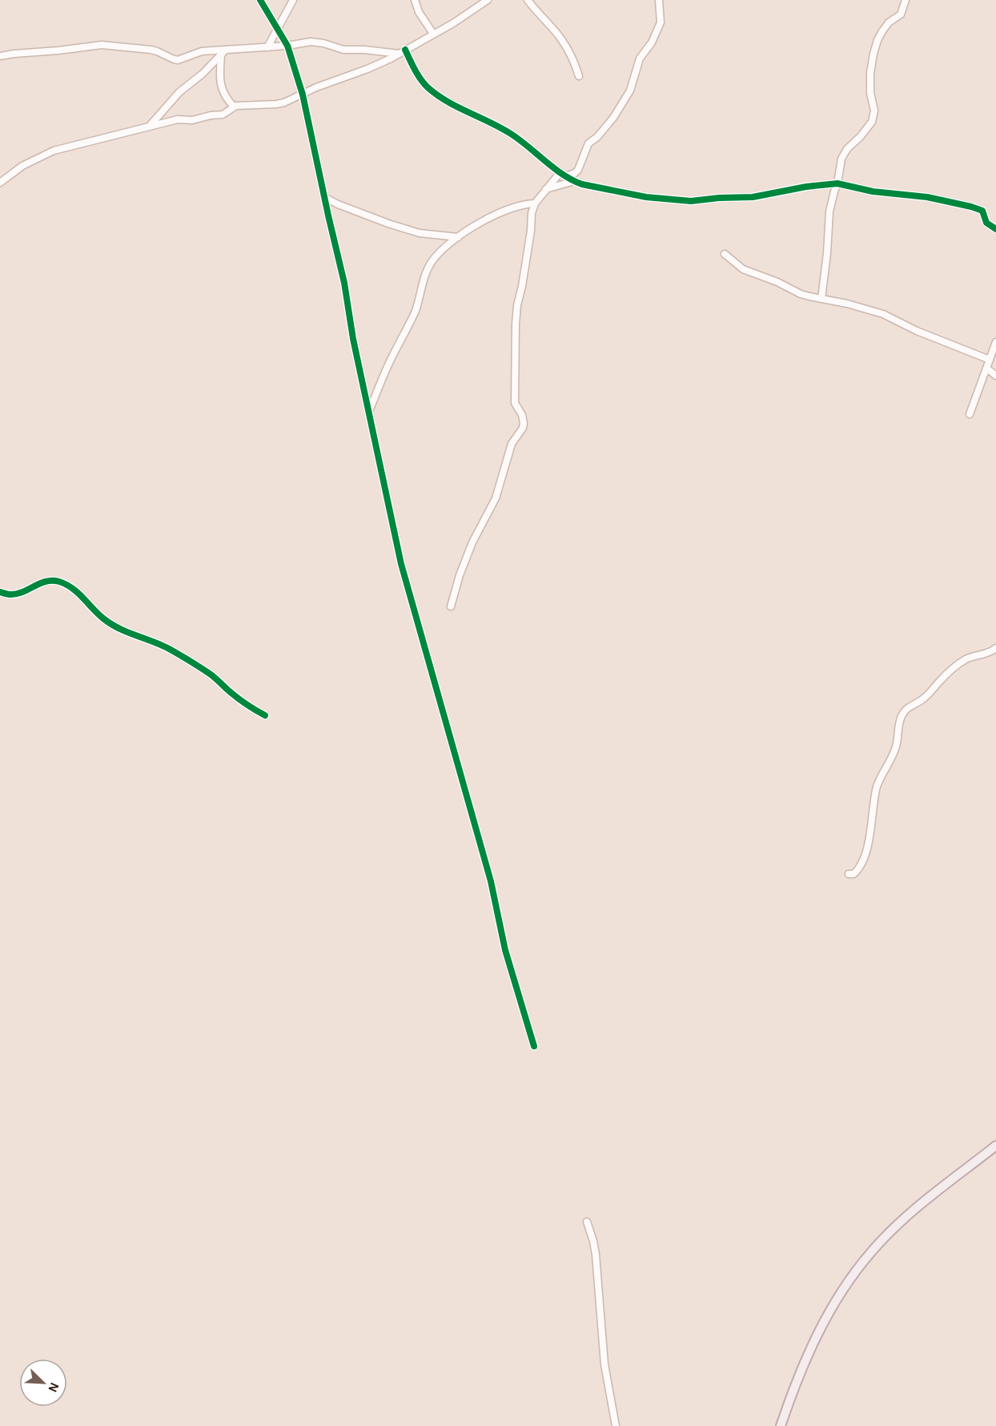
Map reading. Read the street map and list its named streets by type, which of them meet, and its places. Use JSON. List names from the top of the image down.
{
  "north": "bottom right"
}
